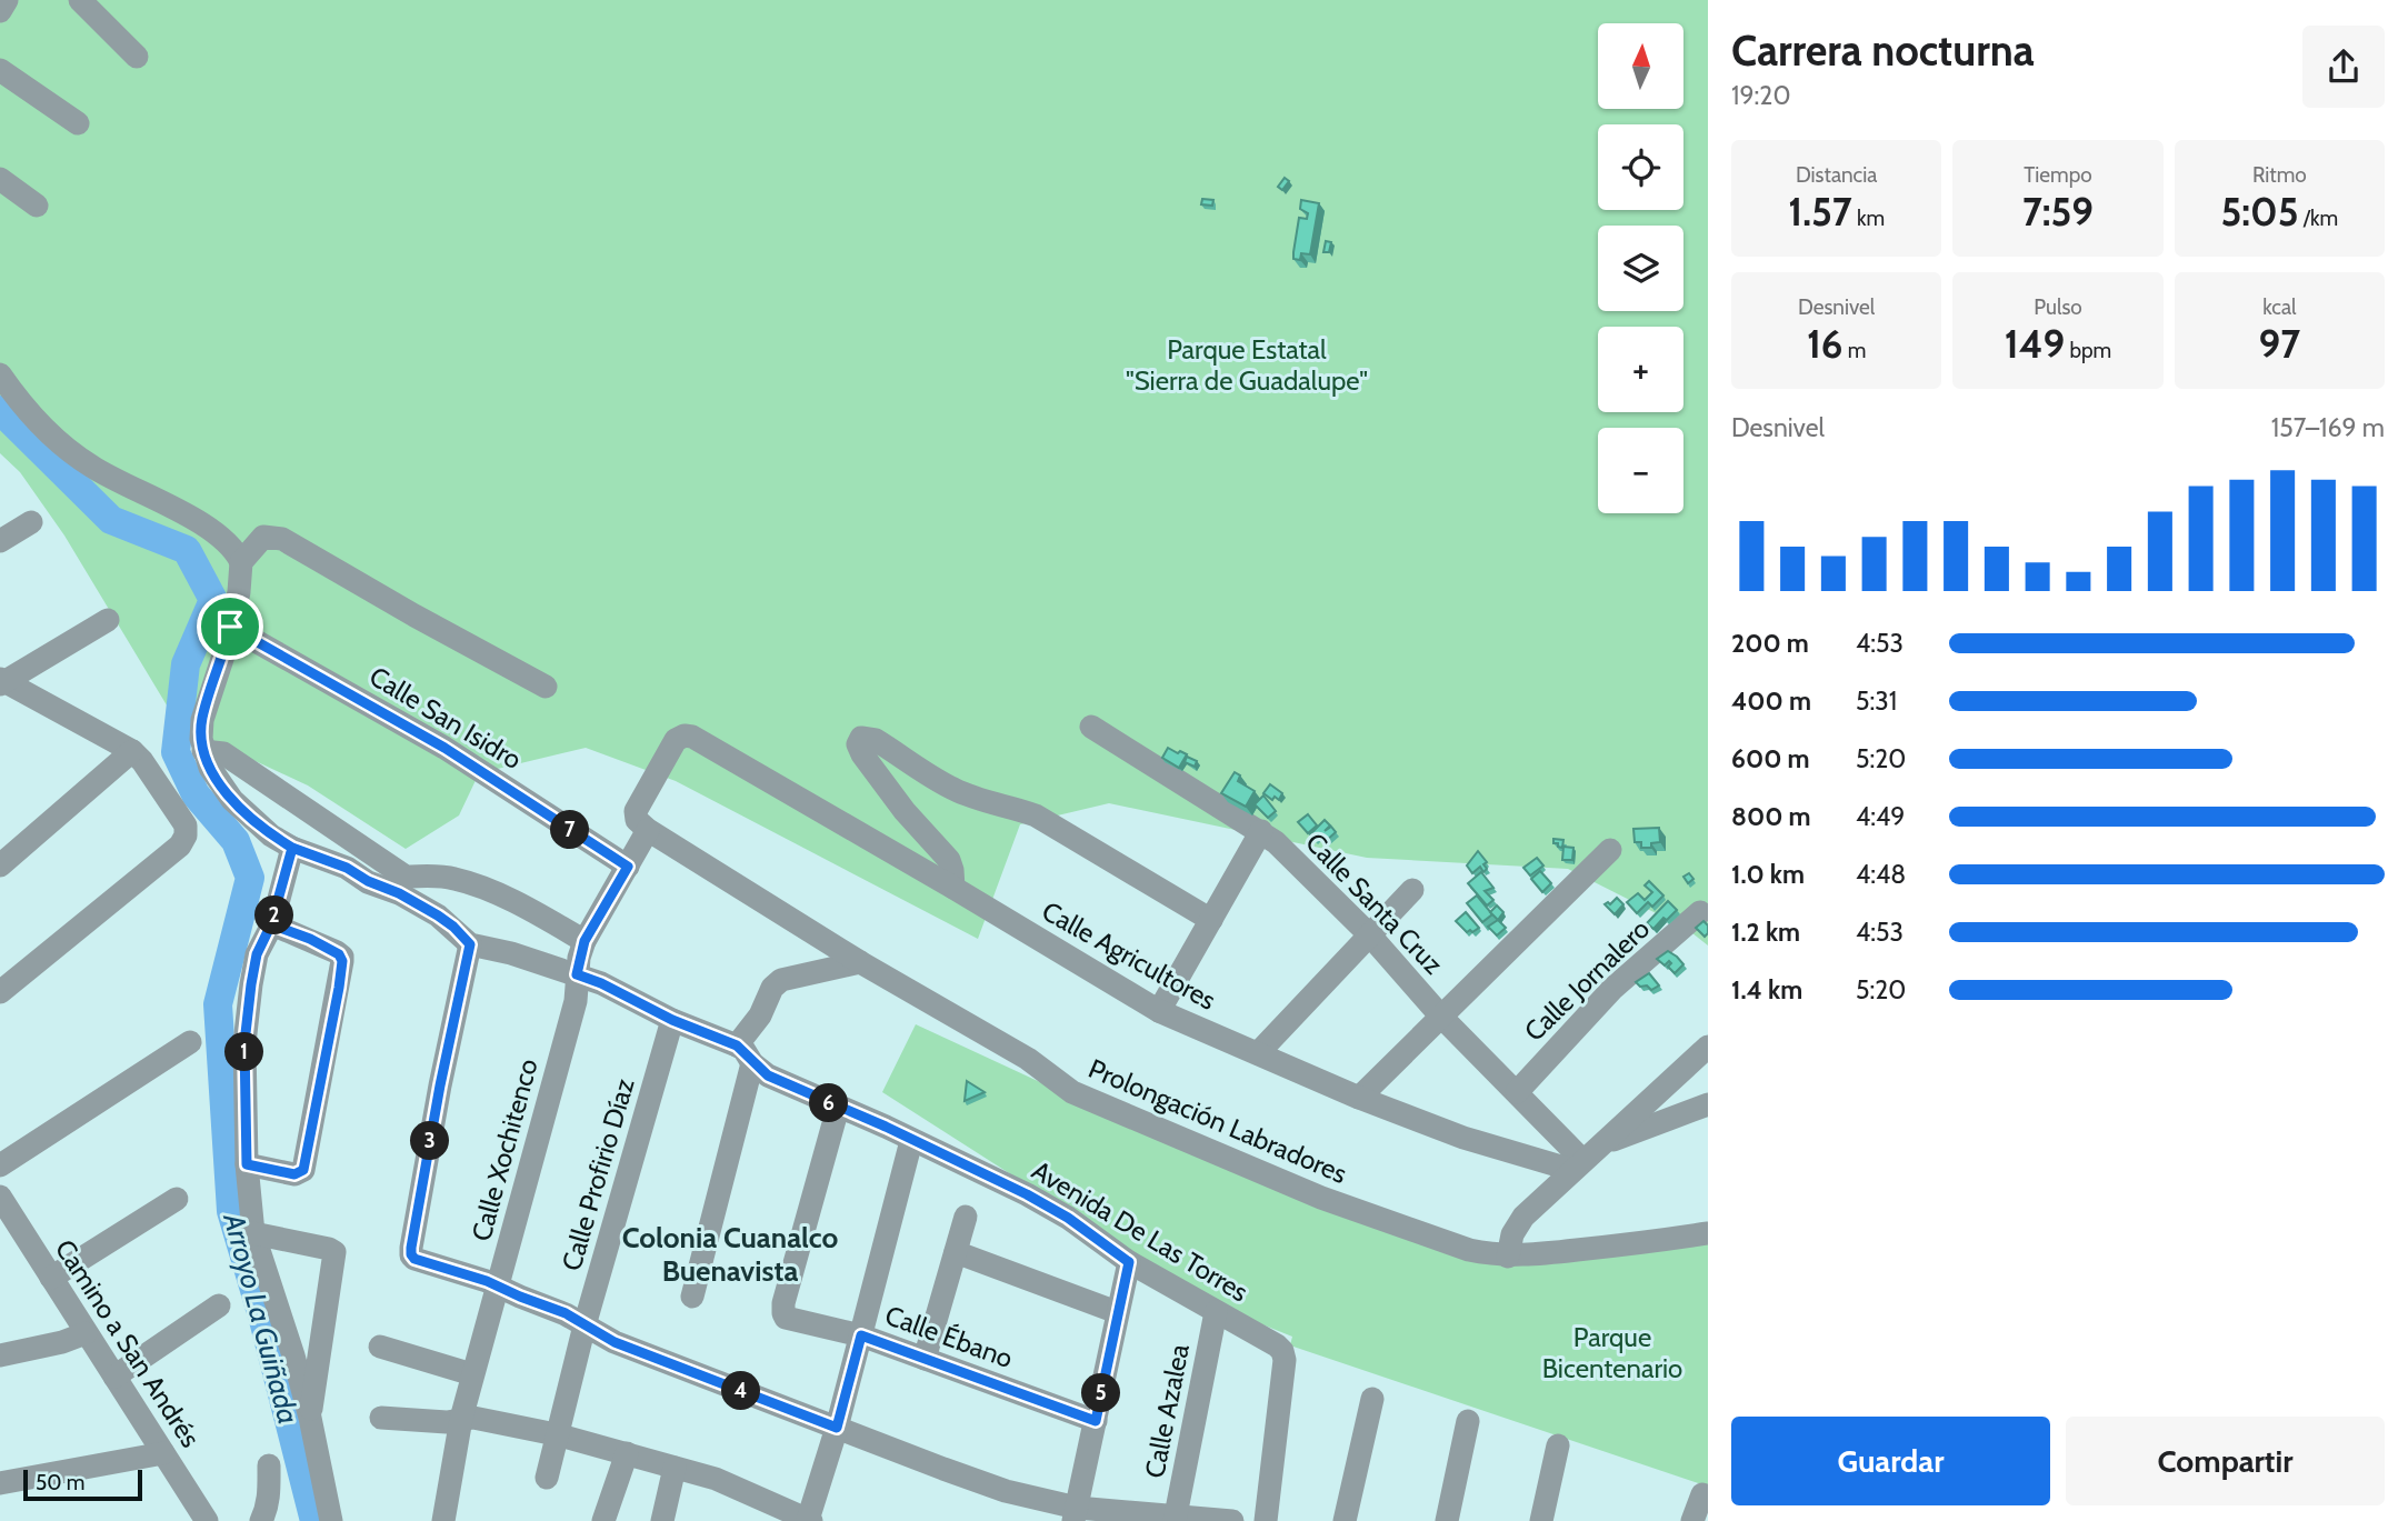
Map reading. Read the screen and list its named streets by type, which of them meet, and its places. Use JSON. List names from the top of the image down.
{
  "streets": {
    "street": [
      "Calle San Isidro",
      "Calle Santa Cruz",
      "Calle Agricultores",
      "Calle Jornalero",
      "Prolongación Labradores",
      "Calle Xochitenco",
      "Calle Profirio Díaz",
      "Avenida De Las Torres",
      "Calle Ébano",
      "Camino a San Andrés",
      "Calle Azalea"
    ]
  },
  "crossings": [
    ["Calle San Isidro", "Calle Xochitenco"],
    ["Calle Santa Cruz", "Calle Agricultores"],
    ["Calle Santa Cruz", "Calle Jornalero"],
    ["Calle Agricultores", "Calle Xochitenco"],
    ["Prolongación Labradores", "Calle Xochitenco"],
    ["Calle Xochitenco", "Avenida De Las Torres"],
    ["Calle Profirio Díaz", "Avenida De Las Torres"],
    ["Avenida De Las Torres", "Calle Ébano"],
    ["Avenida De Las Torres", "Calle Azalea"]
  ],
  "districts": ["Colonia Cuanalco Buenavista"],
  "water": ["Arroyo La Guiñada"],
  "parks": ["Parque Estatal \"Sierra de Guadalupe\"", "Parque Bicentenario"],
  "scale_bar": "50 m",
  "north": "top",
  "page": {
    "heading": ["Carrera nocturna", "19:20"],
    "map_buttons": ["+", "−"],
    "stats": [
      ["Distancia", "1.57 km"],
      ["Tiempo", "7:59"],
      ["Ritmo", "5:05 /km"],
      ["Desnivel", "16 m"],
      ["Pulso", "149 bpm"],
      ["kcal", "97"]
    ],
    "chart": ["Desnivel", "157–169 m"],
    "list": [
      {
        "name": "200 m",
        "note": "4:53"
      },
      {
        "name": "400 m",
        "note": "5:31"
      },
      {
        "name": "600 m",
        "note": "5:20"
      },
      {
        "name": "800 m",
        "note": "4:49"
      },
      {
        "name": "1.0 km",
        "note": "4:48"
      },
      {
        "name": "1.2 km",
        "note": "4:53"
      },
      {
        "name": "1.4 km",
        "note": "5:20"
      }
    ],
    "pins": [
      "7",
      "2",
      "1",
      "6",
      "3",
      "4",
      "5"
    ],
    "buttons": ["Guardar", "Compartir"],
    "scale": "50 m"
  }
}
